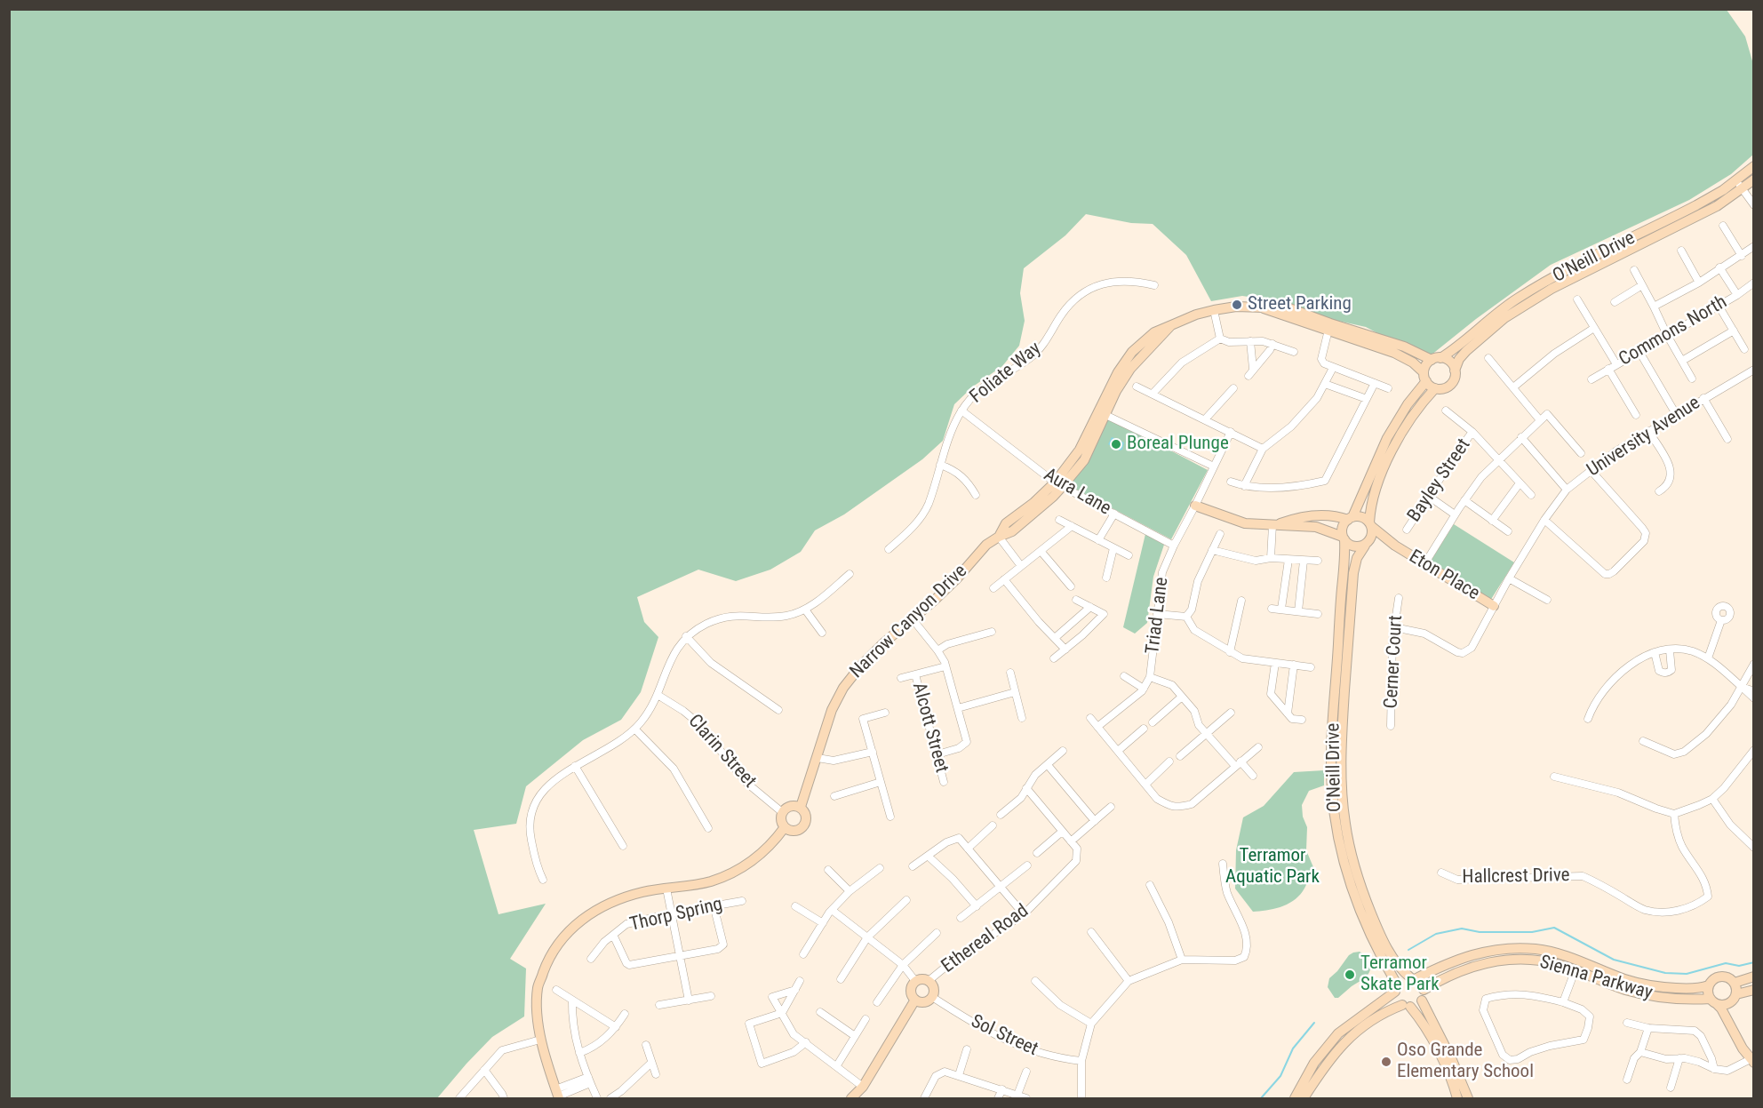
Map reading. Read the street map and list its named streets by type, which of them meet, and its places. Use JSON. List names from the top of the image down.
{
  "streets": {
    "main road": [
      "O'Neill Drive",
      "Eton Place",
      "Narrow Canyon Drive",
      "Ethereal Road",
      "Sienna Parkway"
    ],
    "street": [
      "Commons North",
      "Foliate Way",
      "University Avenue",
      "Bayley Street",
      "Aura Lane",
      "Triad Lane",
      "Cerner Court",
      "Alcott Street",
      "Clarin Street",
      "Hallcrest Drive",
      "Thorp Spring",
      "Sol Street"
    ]
  },
  "crossings": [
    ["O'Neill Drive", "Eton Place"],
    ["O'Neill Drive", "Narrow Canyon Drive"],
    ["O'Neill Drive", "Sienna Parkway"],
    ["Foliate Way", "Aura Lane"],
    ["University Avenue", "Eton Place"],
    ["University Avenue", "Cerner Court"],
    ["Aura Lane", "Triad Lane"],
    ["Aura Lane", "Narrow Canyon Drive"],
    ["Narrow Canyon Drive", "Clarin Street"],
    ["Ethereal Road", "Sol Street"]
  ],
  "parks": ["Terramor Aquatic Park"],
  "places": [
    "Street Parking",
    "Boreal Plunge",
    "Terramor Skate Park",
    "Oso Grande Elementary School"
  ]
}
